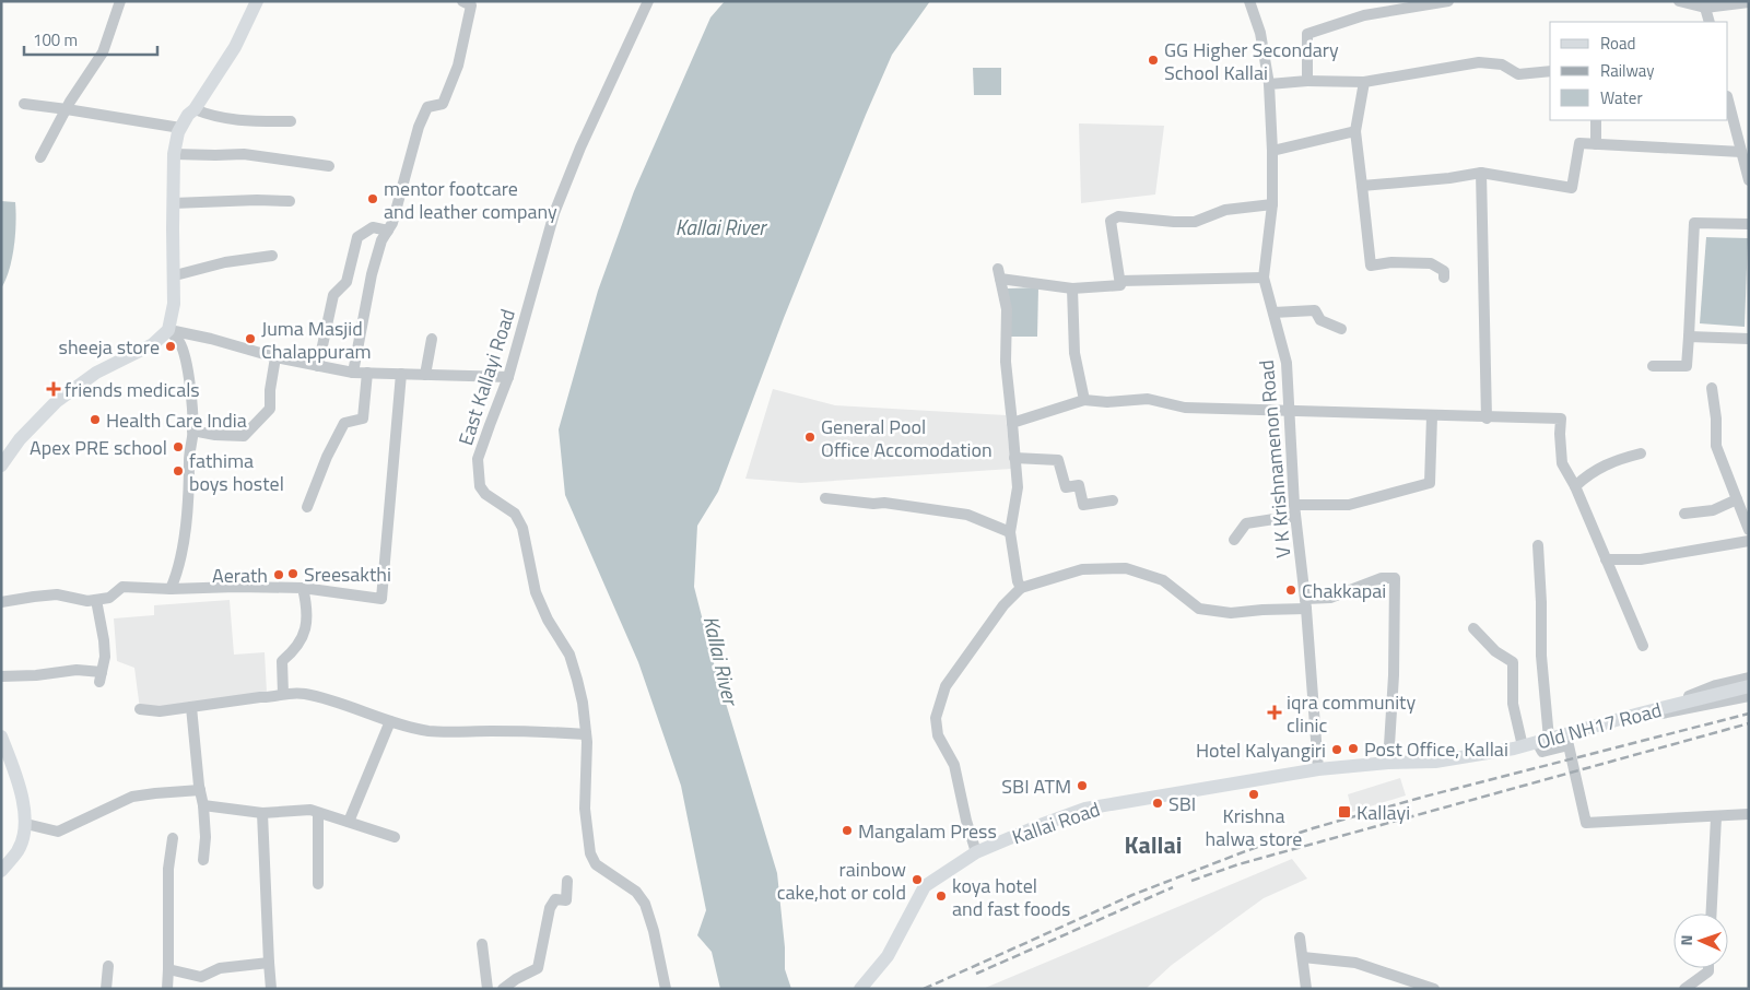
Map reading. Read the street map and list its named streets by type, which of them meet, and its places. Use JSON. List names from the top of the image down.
{
  "streets": {
    "main road": ["Old NH17 Road", "Kallai Road"],
    "street": ["East Kallayi Road", "V K Krishnamenon Road"]
  },
  "crossings": [
    ["V K Krishnamenon Road", "Old NH17 Road"],
    ["V K Krishnamenon Road", "Kallai Road"],
    ["Old NH17 Road", "Kallai Road"]
  ],
  "districts": ["Kallai"],
  "water": ["Kallai River"],
  "places": {
    "other": [
      "GG Higher Secondary School Kallai",
      "mentor footcare and leather company",
      "Juma Masjid Chalappuram",
      "sheeja store",
      "Health Care India",
      "General Pool Office Accomodation",
      "Apex PRE school",
      "fathima boys hostel",
      "Sreesakthi",
      "Aerath",
      "Chakkapai",
      "Post Office, Kallai",
      "Hotel Kalyangiri",
      "SBI ATM",
      "Krishna halwa store",
      "SBI",
      "Mangalam Press",
      "rainbow cake,hot or cold",
      "koya hotel and fast foods"
    ],
    "health": ["friends medicals", "iqra community clinic"],
    "transit": ["Kallayi"]
  },
  "legend": ["Road", "Railway", "Water"],
  "scale_bar": "100 m",
  "north": "left"
}
